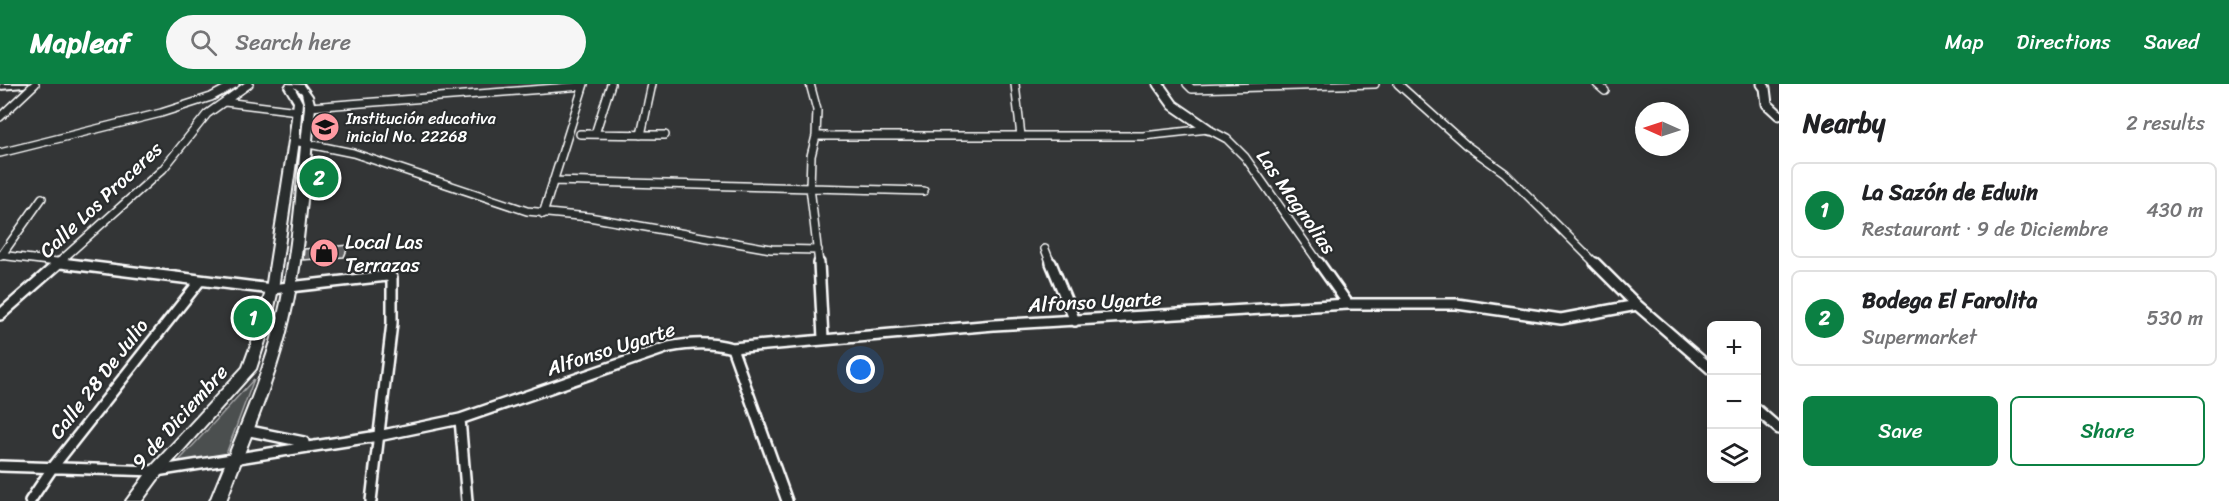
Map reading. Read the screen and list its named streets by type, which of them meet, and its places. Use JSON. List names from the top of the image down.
{
  "streets": {
    "main road": ["9 de Diciembre"],
    "street": [
      "Calle Los Proceres",
      "Las Magnolias",
      "Alfonso Ugarte",
      "Calle 28 De Julio"
    ]
  },
  "crossings": [
    ["Las Magnolias", "Alfonso Ugarte"],
    ["Alfonso Ugarte", "Calle 28 De Julio"],
    ["Alfonso Ugarte", "9 de Diciembre"]
  ],
  "places": {
    "school or university": ["Institución educativa inicial No. 22268"],
    "shop": ["Local Las Terrazas"]
  },
  "north": "left",
  "page": {
    "header": "Mapleaf",
    "search": "Search here",
    "nav": ["Map", "Directions", "Saved"],
    "heading": ["Nearby", "2 results"],
    "pins": ["2", "1"],
    "list": [
      {
        "mark": "1",
        "name": "La Sazón de Edwin",
        "note": "Restaurant · 9 de Diciembre",
        "value": "430 m"
      },
      {
        "mark": "2",
        "name": "Bodega El Farolita",
        "note": "Supermarket",
        "value": "530 m"
      }
    ],
    "map_buttons": ["+", "−"],
    "buttons": ["Save", "Share"]
  }
}
